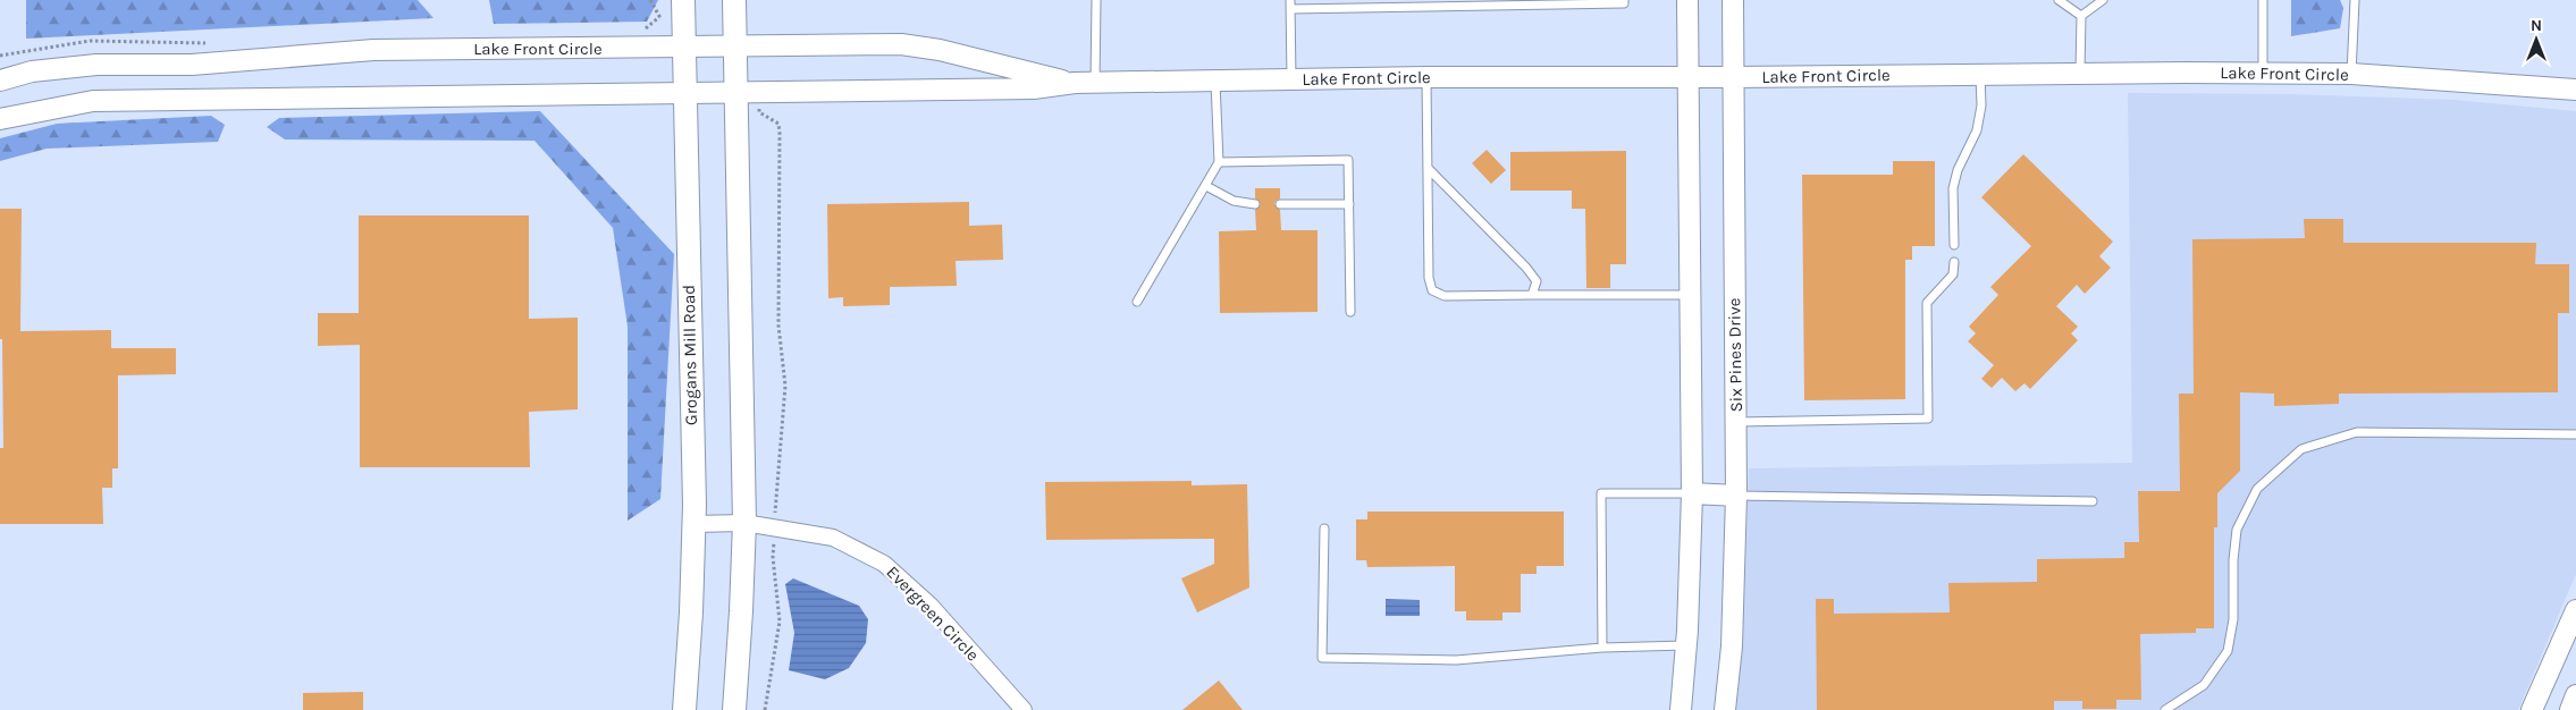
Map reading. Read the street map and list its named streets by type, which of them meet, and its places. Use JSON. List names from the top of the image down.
{
  "streets": {
    "main road": ["Grogans Mill Road"],
    "street": ["Lake Front Circle", "Six Pines Drive", "Evergreen Circle"]
  },
  "crossings": [
    ["Lake Front Circle", "Grogans Mill Road"],
    ["Lake Front Circle", "Six Pines Drive"],
    ["Grogans Mill Road", "Evergreen Circle"]
  ],
  "north": "top"
}
